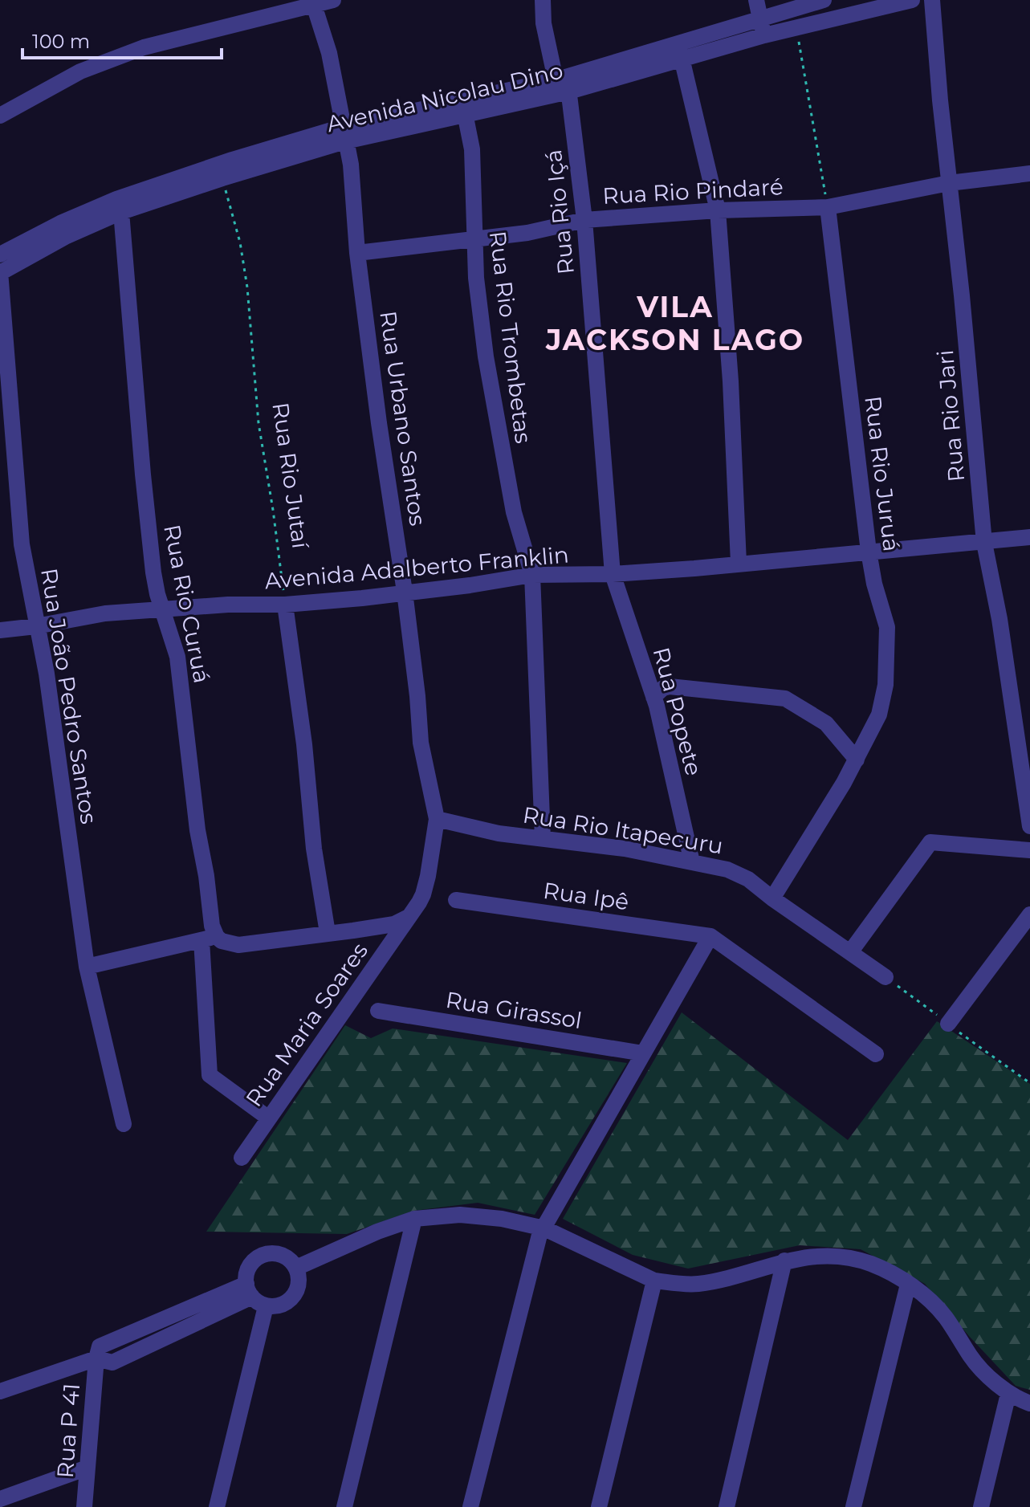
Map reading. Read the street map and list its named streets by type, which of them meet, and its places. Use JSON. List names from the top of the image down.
{
  "streets": {
    "street": [
      "Avenida Nicolau Dino",
      "Rua Rio Pindaré",
      "Rua Rio Içá",
      "Rua Rio Trombetas",
      "Rua Rio Jari",
      "Rua Urbano Santos",
      "Rua Rio Juruá",
      "Avenida Adalberto Franklin",
      "Rua Rio Curuá",
      "Rua João Pedro Santos",
      "Rua Popete",
      "Rua Rio Itapecuru",
      "Rua Ipê",
      "Rua Girassol",
      "Rua Maria Soares",
      "Rua P 41"
    ],
    "path": ["Rua Rio Jutaí"]
  },
  "crossings": [
    ["Avenida Nicolau Dino", "Rua Rio Içá"],
    ["Avenida Nicolau Dino", "Rua Rio Trombetas"],
    ["Avenida Nicolau Dino", "Rua Urbano Santos"],
    ["Avenida Nicolau Dino", "Rua Rio Jutaí"],
    ["Avenida Nicolau Dino", "Rua Rio Curuá"],
    ["Avenida Nicolau Dino", "Rua João Pedro Santos"],
    ["Rua Rio Pindaré", "Rua Rio Içá"],
    ["Rua Rio Pindaré", "Rua Rio Trombetas"],
    ["Rua Rio Pindaré", "Rua Rio Jari"],
    ["Rua Rio Pindaré", "Rua Urbano Santos"],
    ["Rua Rio Pindaré", "Rua Rio Juruá"],
    ["Rua Rio Içá", "Avenida Adalberto Franklin"],
    ["Rua Rio Içá", "Rua Popete"],
    ["Rua Rio Trombetas", "Avenida Adalberto Franklin"],
    ["Rua Rio Trombetas", "Rua Rio Itapecuru"],
    ["Rua Rio Jari", "Avenida Adalberto Franklin"],
    ["Rua Urbano Santos", "Avenida Adalberto Franklin"],
    ["Rua Urbano Santos", "Rua Rio Itapecuru"],
    ["Rua Urbano Santos", "Rua Maria Soares"],
    ["Rua Rio Juruá", "Avenida Adalberto Franklin"],
    ["Rua Rio Juruá", "Rua Rio Itapecuru"],
    ["Rua Rio Jutaí", "Avenida Adalberto Franklin"],
    ["Avenida Adalberto Franklin", "Rua Rio Curuá"],
    ["Avenida Adalberto Franklin", "Rua João Pedro Santos"],
    ["Avenida Adalberto Franklin", "Rua Popete"],
    ["Rua Rio Curuá", "Rua Maria Soares"],
    ["Rua Popete", "Rua Rio Itapecuru"]
  ],
  "districts": ["VILA JACKSON LAGO"],
  "scale_bar": "100 m"
}
